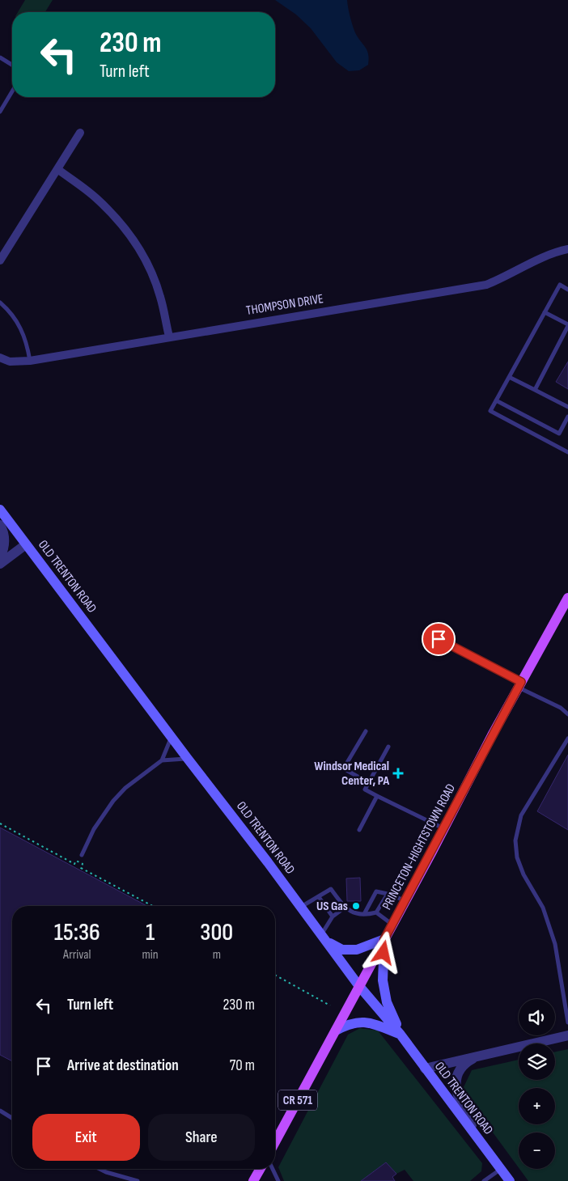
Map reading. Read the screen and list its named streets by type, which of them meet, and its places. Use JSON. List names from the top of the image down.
{
  "streets": {
    "main road": ["OLD TRENTON ROAD", "PRINCETON-HIGHTSTOWN ROAD", "CR 571"],
    "street": ["THOMPSON DRIVE"]
  },
  "crossings": [
    ["OLD TRENTON ROAD", "PRINCETON-HIGHTSTOWN ROAD"]
  ],
  "places": {
    "health": ["Windsor Medical Center, PA"],
    "other": ["US Gas"]
  },
  "page": {
    "turn": ["230 m", "Turn left"],
    "eta": [
      "15:36",
      "Arrival",
      "1",
      "min",
      "300",
      "m"
    ],
    "list": [
      {
        "name": "Turn left",
        "value": "230 m"
      },
      {
        "name": "Arrive at destination",
        "value": "70 m"
      }
    ],
    "map_buttons": ["+", "−"],
    "buttons": ["Exit", "Share"]
  }
}
